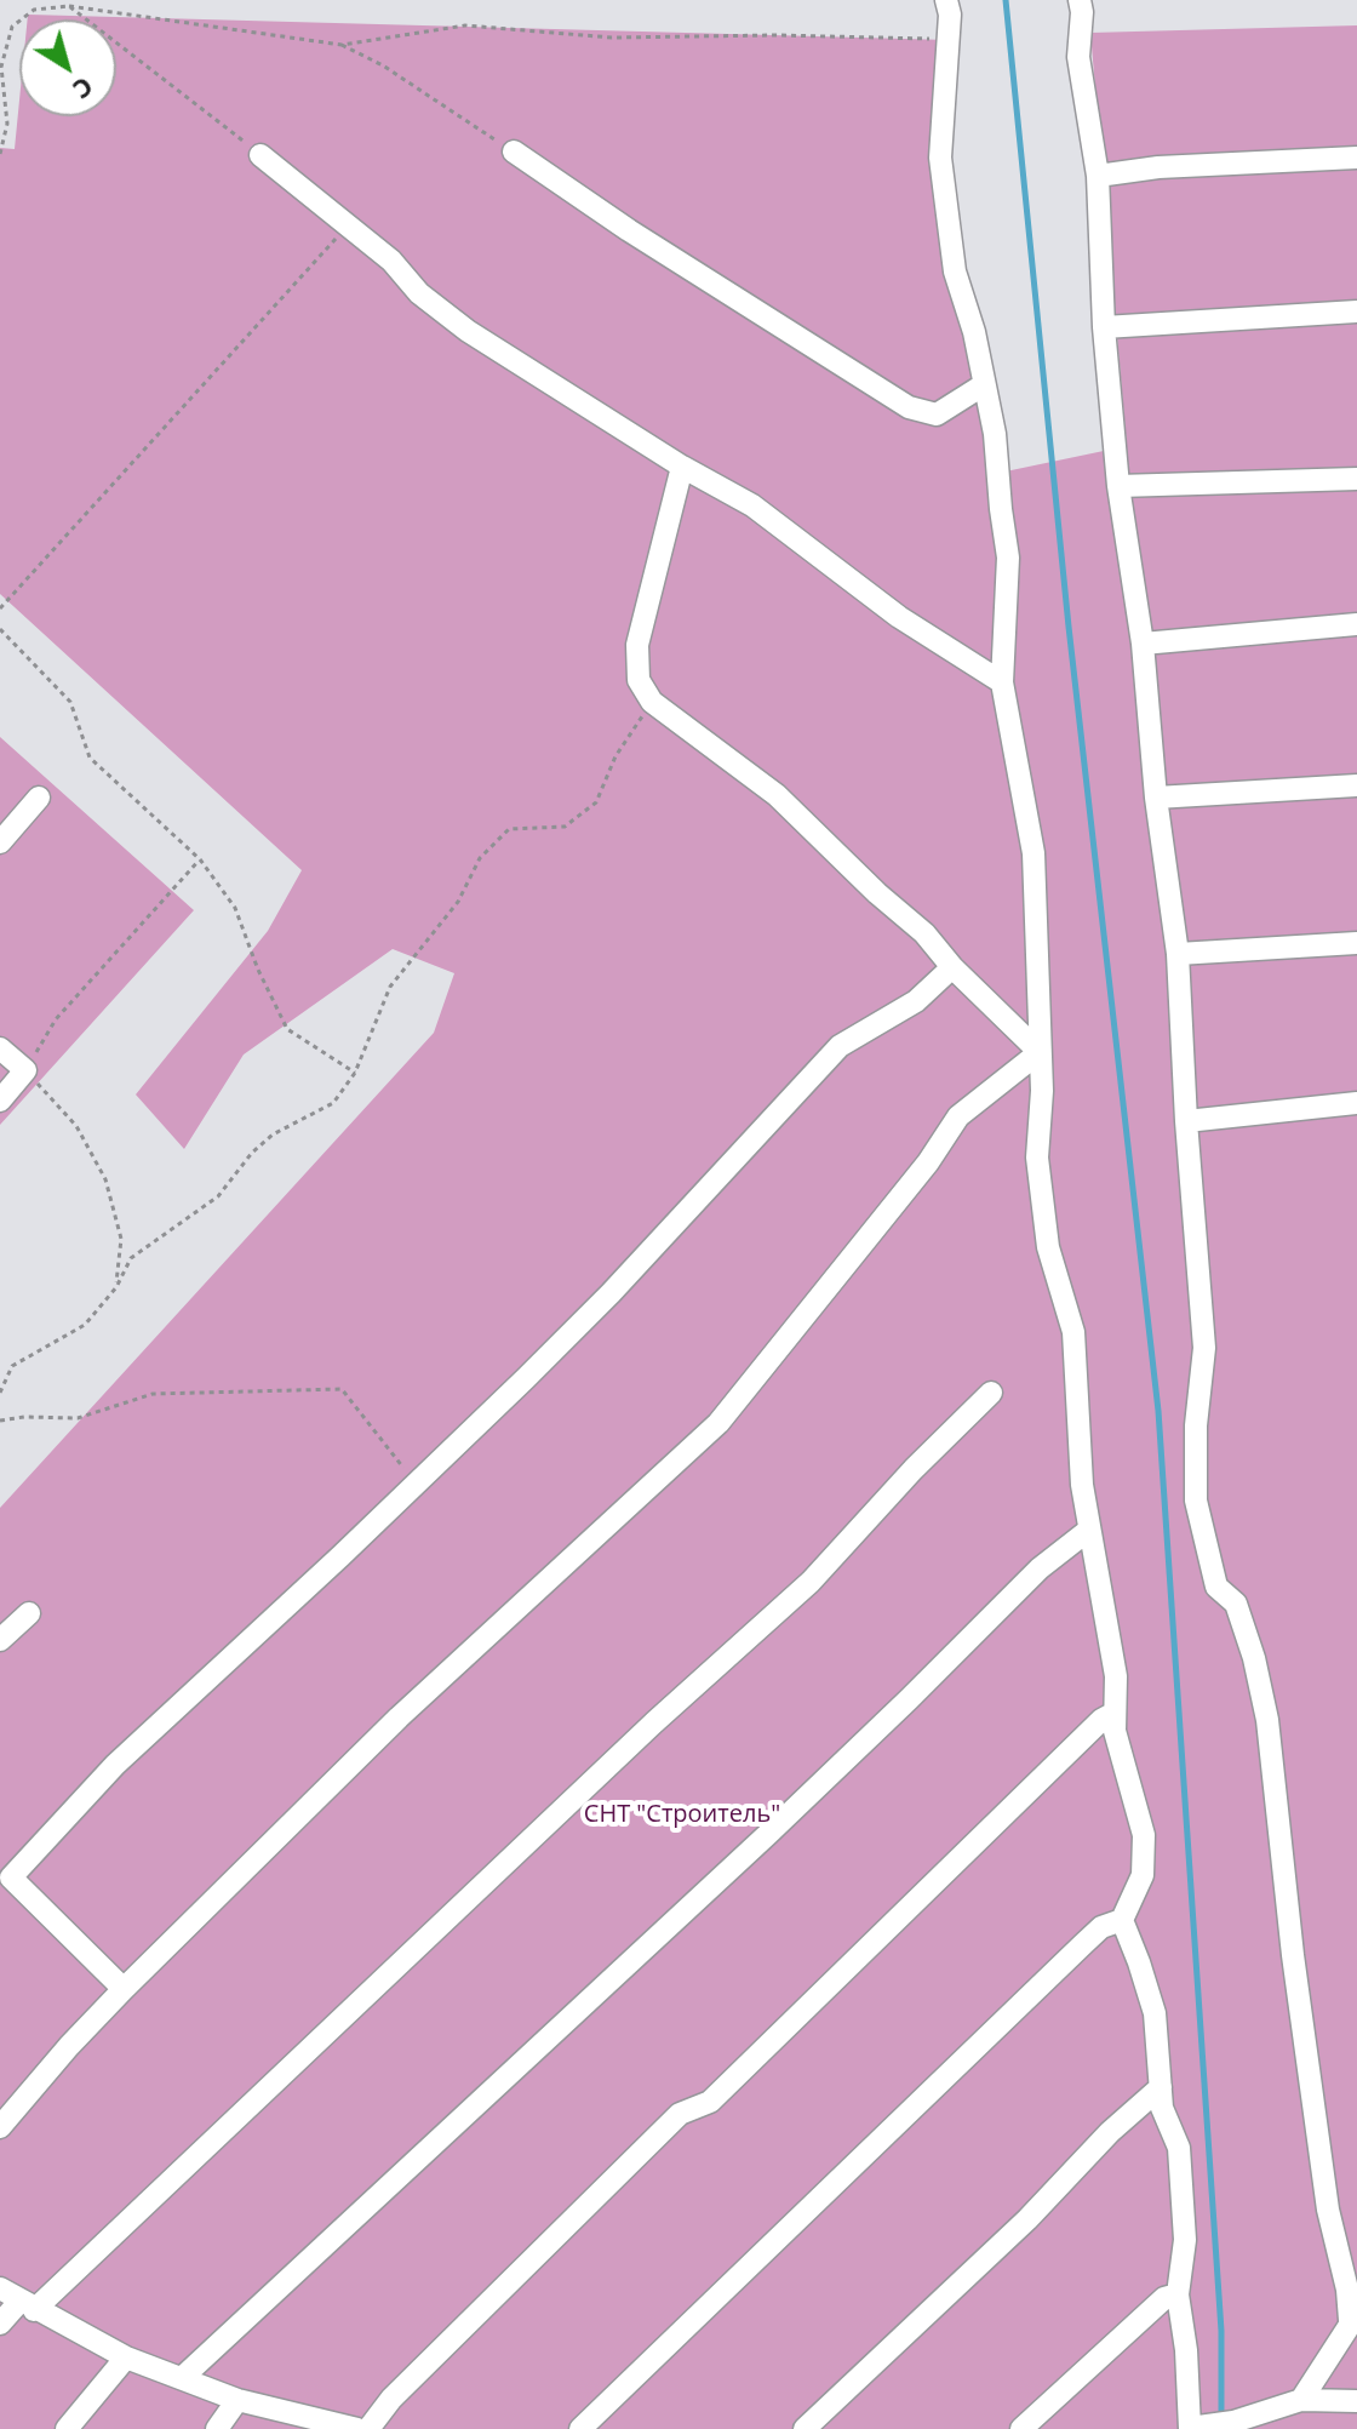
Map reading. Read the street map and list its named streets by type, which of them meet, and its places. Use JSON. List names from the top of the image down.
{
  "parks": ["СНТ \"Строитель\""],
  "north": "bottom right"
}
